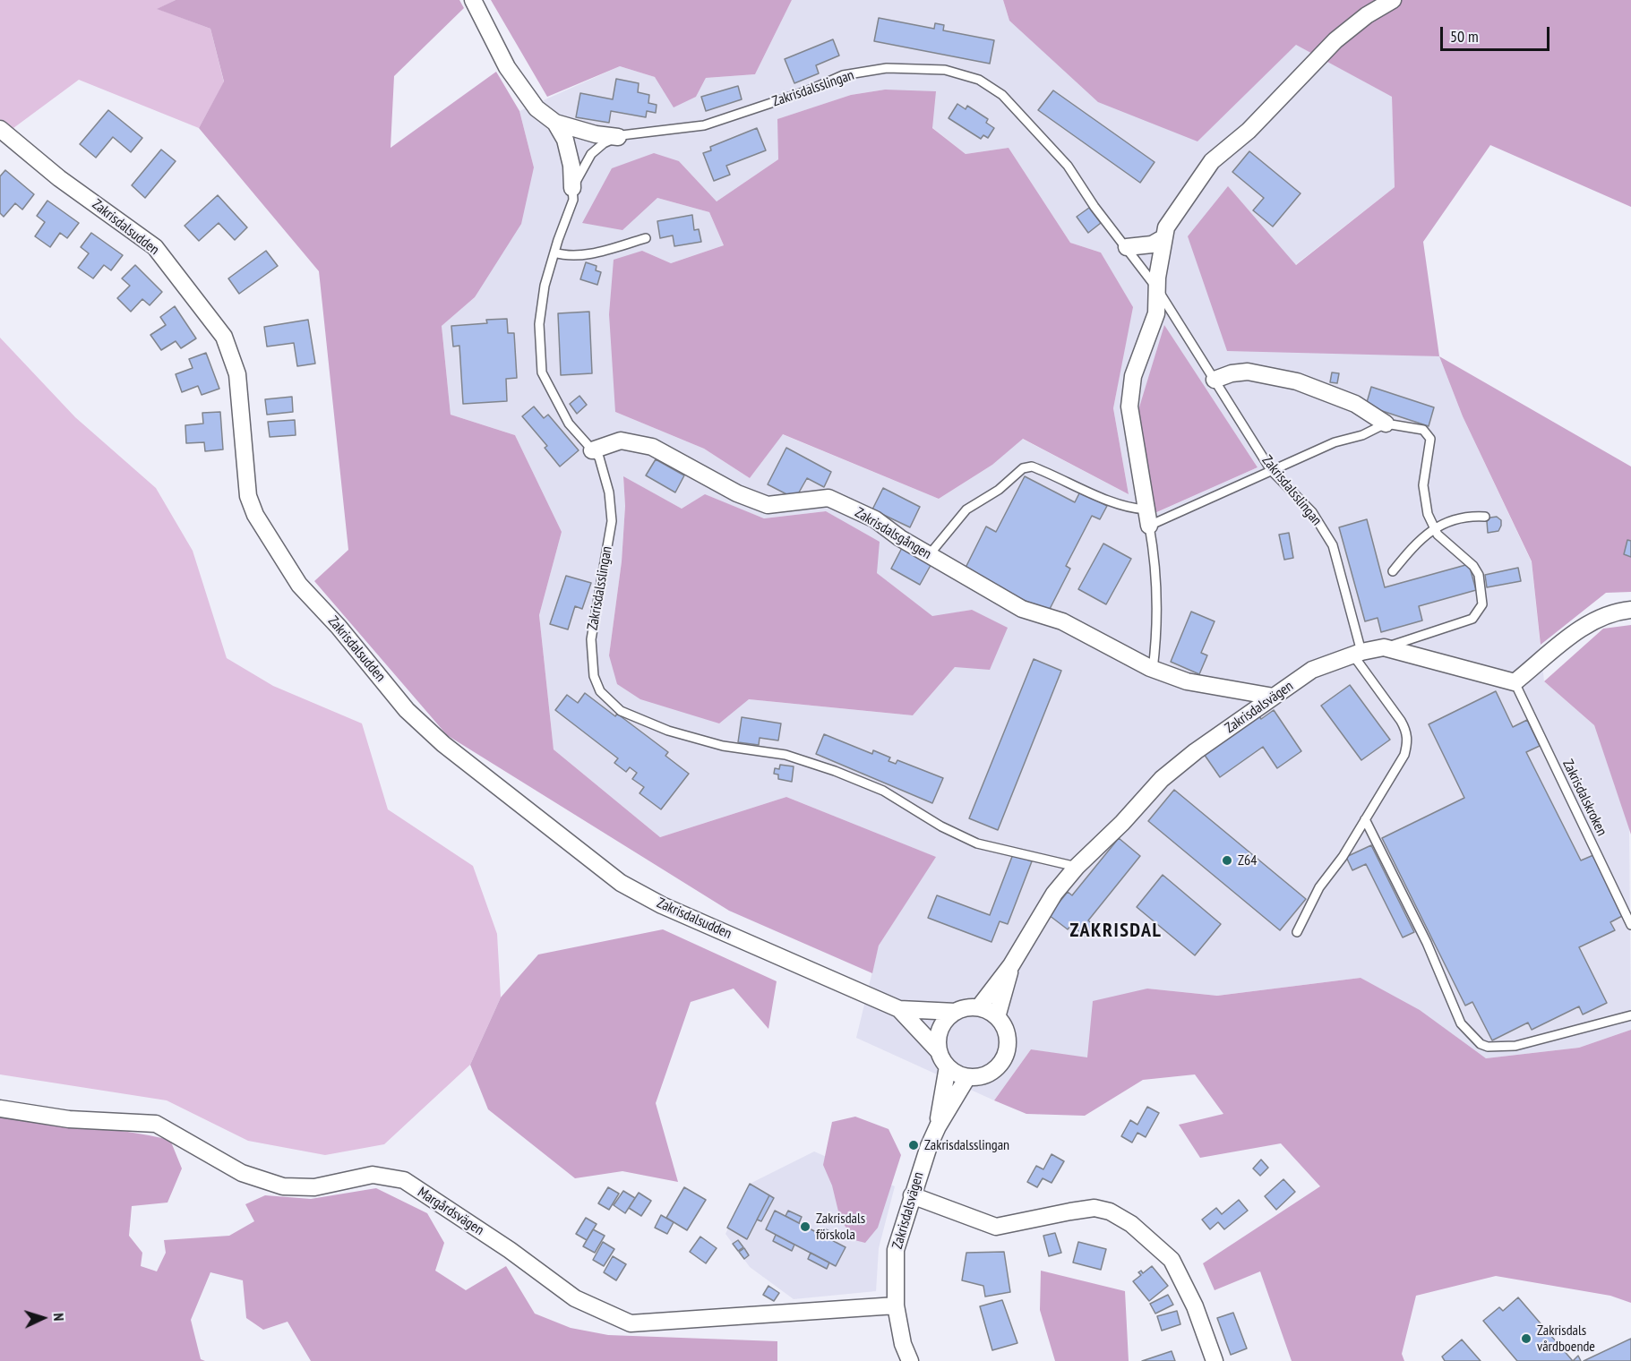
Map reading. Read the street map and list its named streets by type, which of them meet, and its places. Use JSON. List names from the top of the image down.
{
  "streets": {
    "street": [
      "Zakrisdalsslingan",
      "Zakrisdalsudden",
      "Zakrisdalsgången",
      "Zakrisdalsvägen",
      "Margårdsvägen"
    ],
    "lane": ["Zakrisdalskroken"]
  },
  "crossings": [
    ["Zakrisdalsslingan", "Zakrisdalsgången"],
    ["Zakrisdalsslingan", "Zakrisdalsvägen"],
    ["Zakrisdalsudden", "Zakrisdalsvägen"],
    ["Zakrisdalsgången", "Zakrisdalsvägen"],
    ["Zakrisdalsvägen", "Zakrisdalskroken"],
    ["Zakrisdalsvägen", "Margårdsvägen"]
  ],
  "districts": ["ZAKRISDAL"],
  "places": [
    "Z64",
    "Zakrisdalsslingan",
    "Zakrisdals förskola",
    "Zakrisdals vårdboende"
  ],
  "scale_bar": "50 m",
  "north": "right"
}
